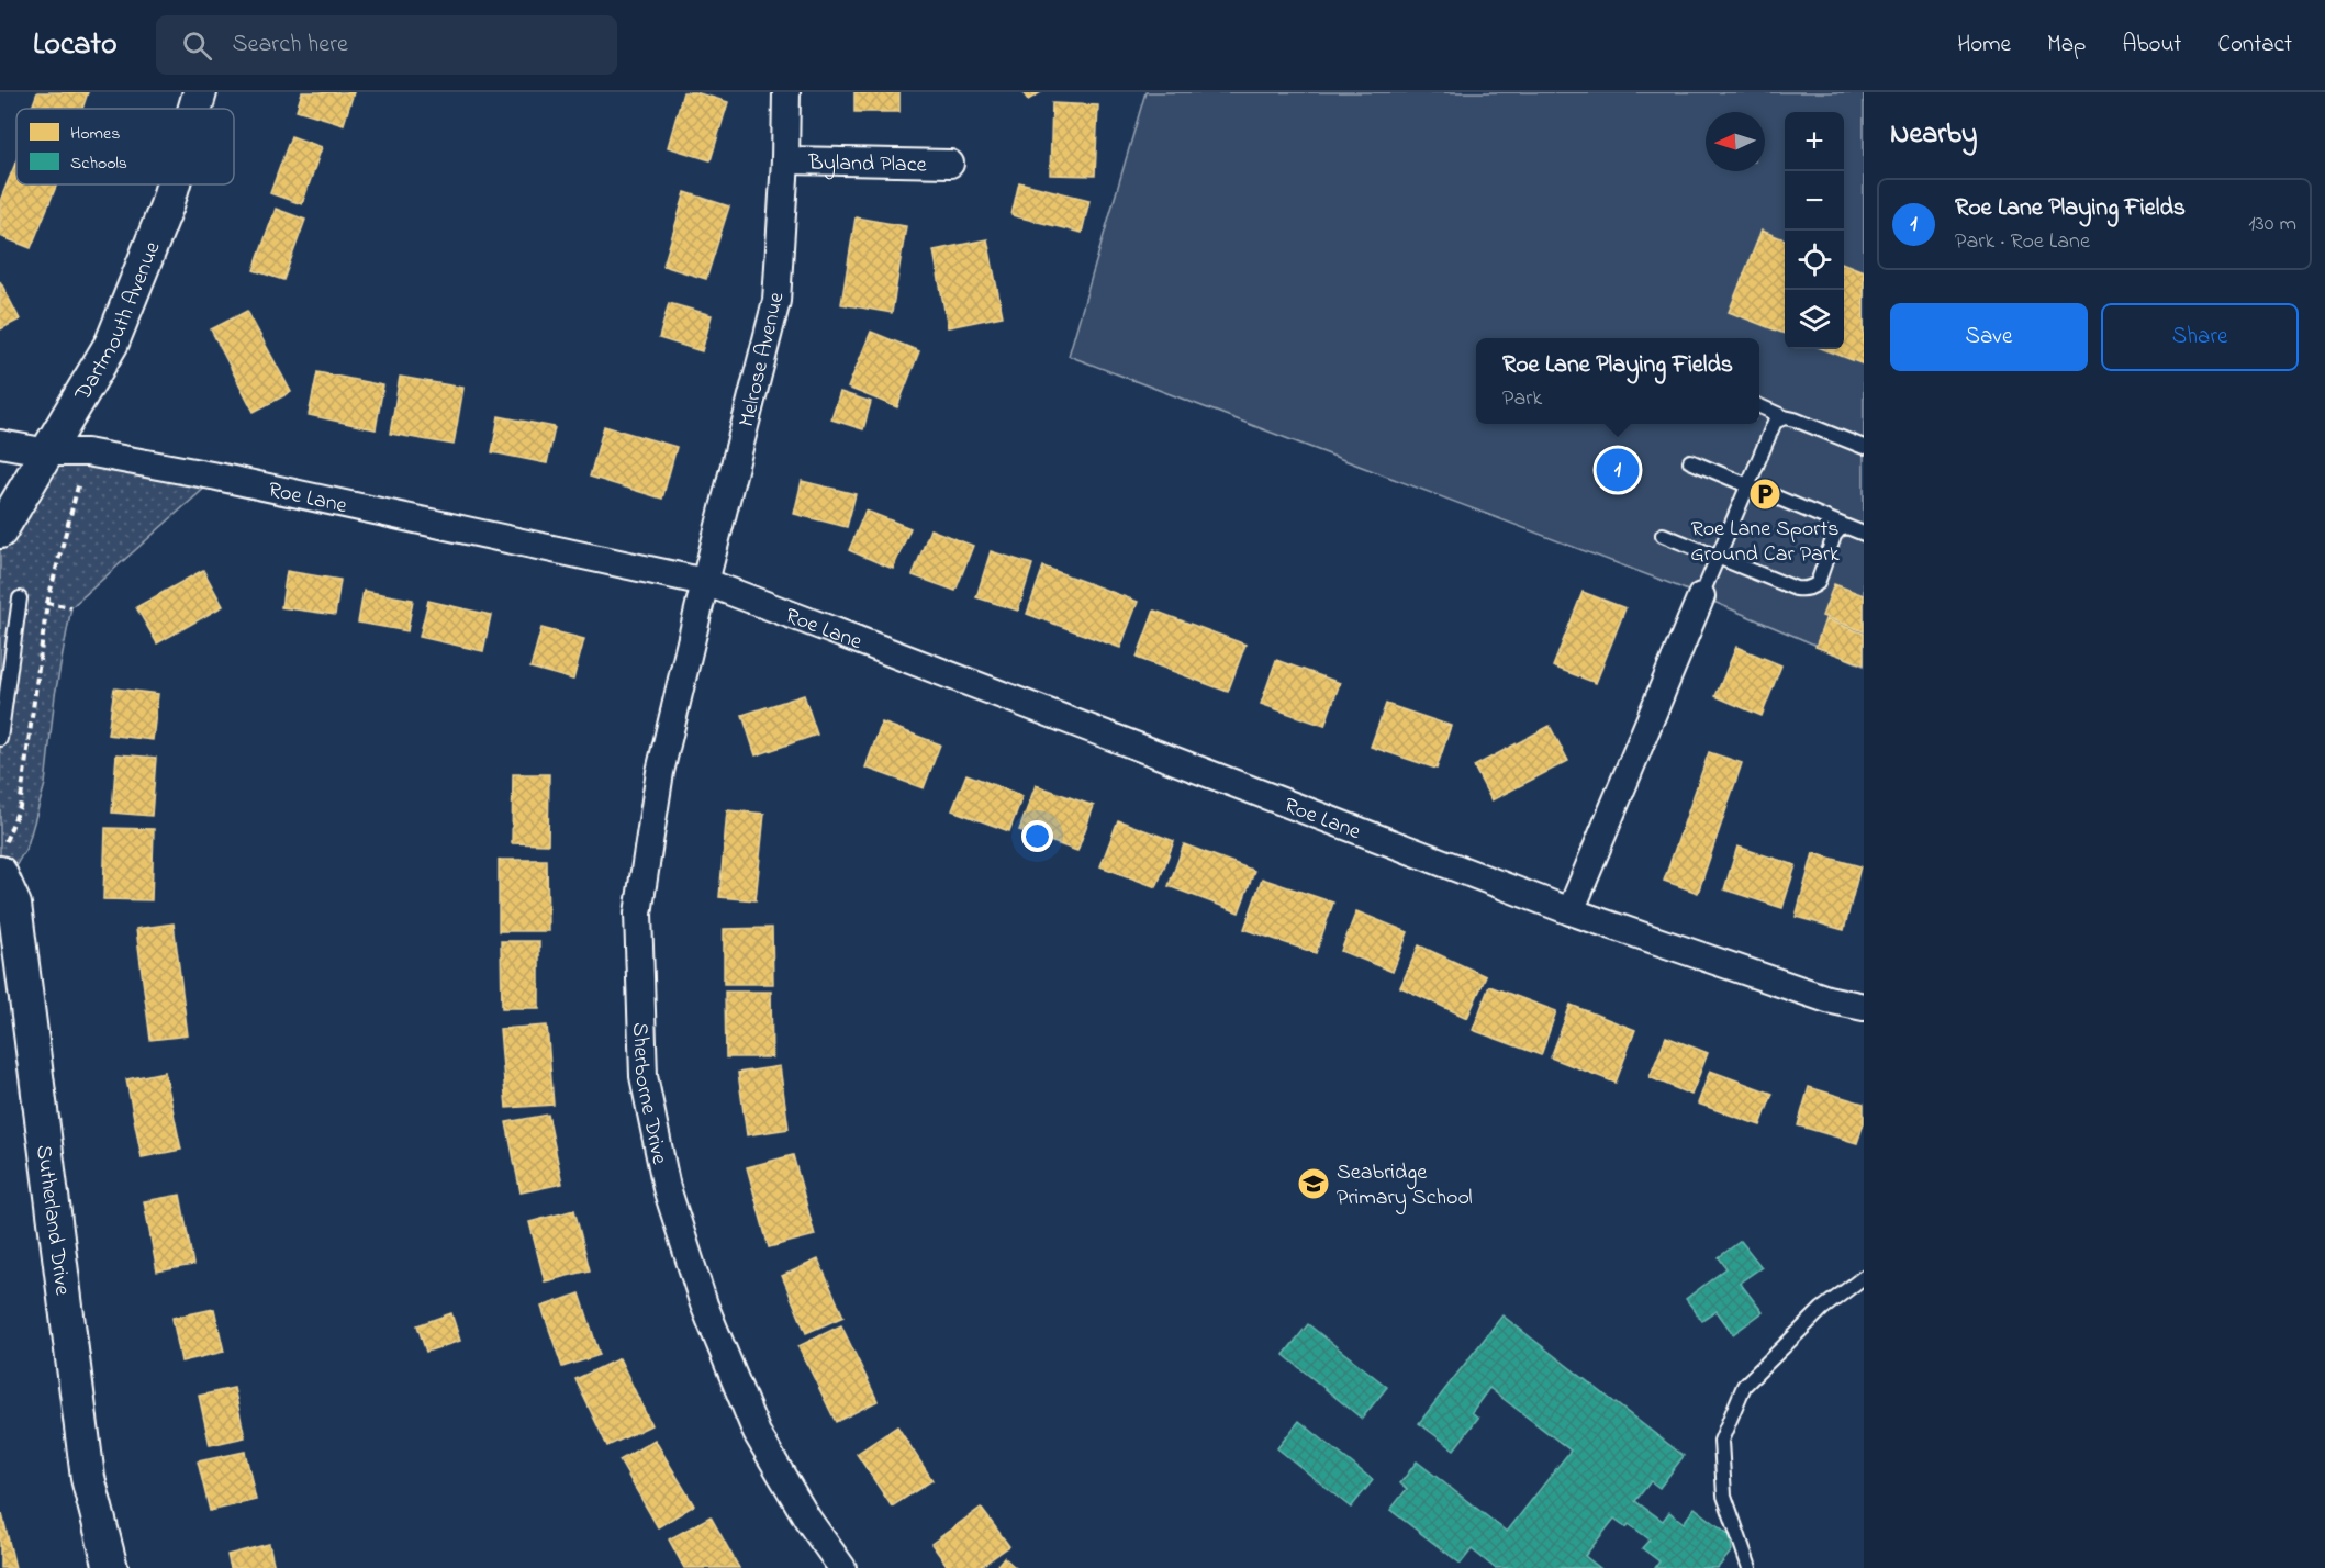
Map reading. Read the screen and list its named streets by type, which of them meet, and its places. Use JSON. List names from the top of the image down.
{
  "streets": {
    "street": [
      "Byland Place",
      "Dartmouth Avenue",
      "Melrose Avenue",
      "Roe Lane",
      "Sherborne Drive",
      "Sutherland Drive"
    ]
  },
  "crossings": [
    ["Byland Place", "Melrose Avenue"],
    ["Dartmouth Avenue", "Roe Lane"],
    ["Melrose Avenue", "Roe Lane"],
    ["Melrose Avenue", "Sherborne Drive"],
    ["Roe Lane", "Sherborne Drive"]
  ],
  "places": {
    "parking": ["Roe Lane Sports Ground Car Park"],
    "school or university": ["Seabridge Primary School"]
  },
  "legend": ["Homes", "Schools"],
  "north": "left",
  "page": {
    "header": "Locato",
    "search": "Search here",
    "nav": [
      "Home",
      "Map",
      "About",
      "Contact"
    ],
    "heading": "Nearby",
    "map_buttons": ["+", "−"],
    "list": [
      {
        "mark": "1",
        "name": "Roe Lane Playing Fields",
        "note": "Park · Roe Lane",
        "value": "130 m"
      }
    ],
    "buttons": ["Save", "Share"],
    "popup": ["Roe Lane Playing Fields", "Park"],
    "pins": "1"
  }
}
